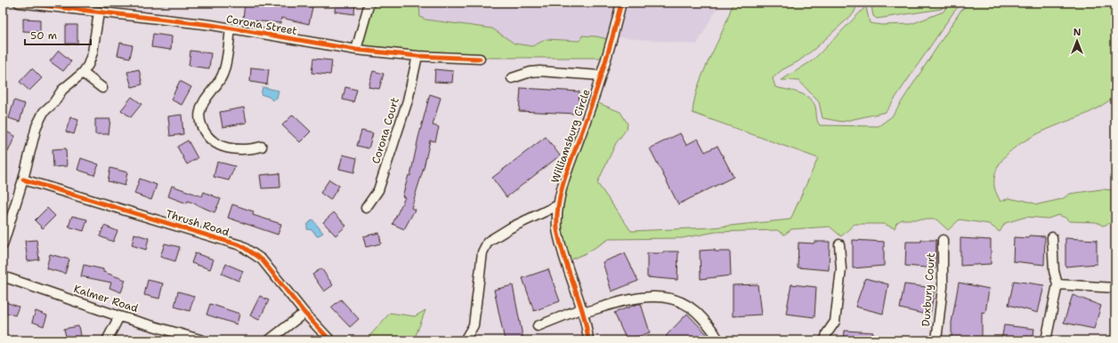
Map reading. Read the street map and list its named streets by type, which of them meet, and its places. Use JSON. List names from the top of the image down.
{
  "streets": {
    "street": [
      "Corona Street",
      "Corona Court",
      "Williamsburg Circle",
      "Thrush Road",
      "Duxbury Court",
      "Kalmer Road"
    ]
  },
  "crossings": [
    ["Corona Street", "Corona Court"]
  ],
  "scale_bar": "50 m",
  "north": "top"
}
